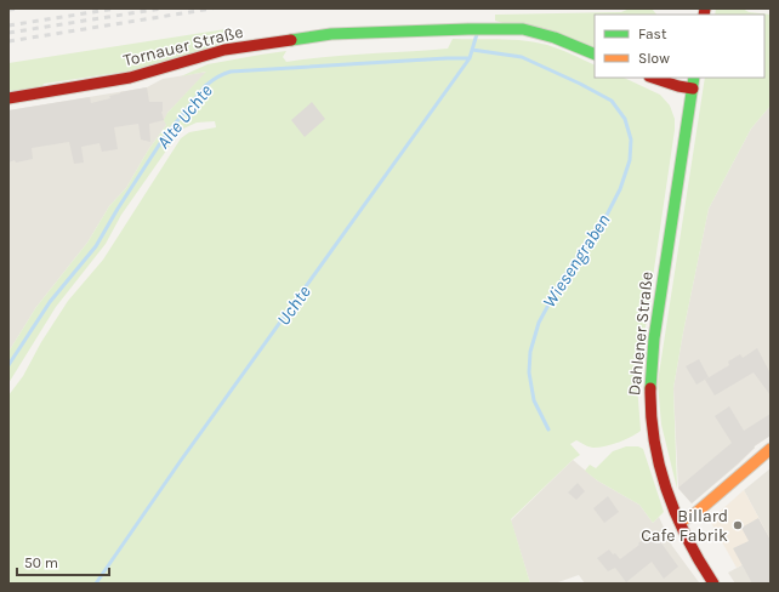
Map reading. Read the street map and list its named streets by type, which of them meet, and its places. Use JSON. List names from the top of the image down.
{
  "streets": {
    "street": ["Tornauer Straße", "Dahlener Straße"]
  },
  "water": ["Alte Uchte", "Wiesengraben", "Uchte"],
  "places": ["Billard Cafe Fabrik"],
  "legend": ["Fast", "Slow"],
  "scale_bar": "50 m"
}
